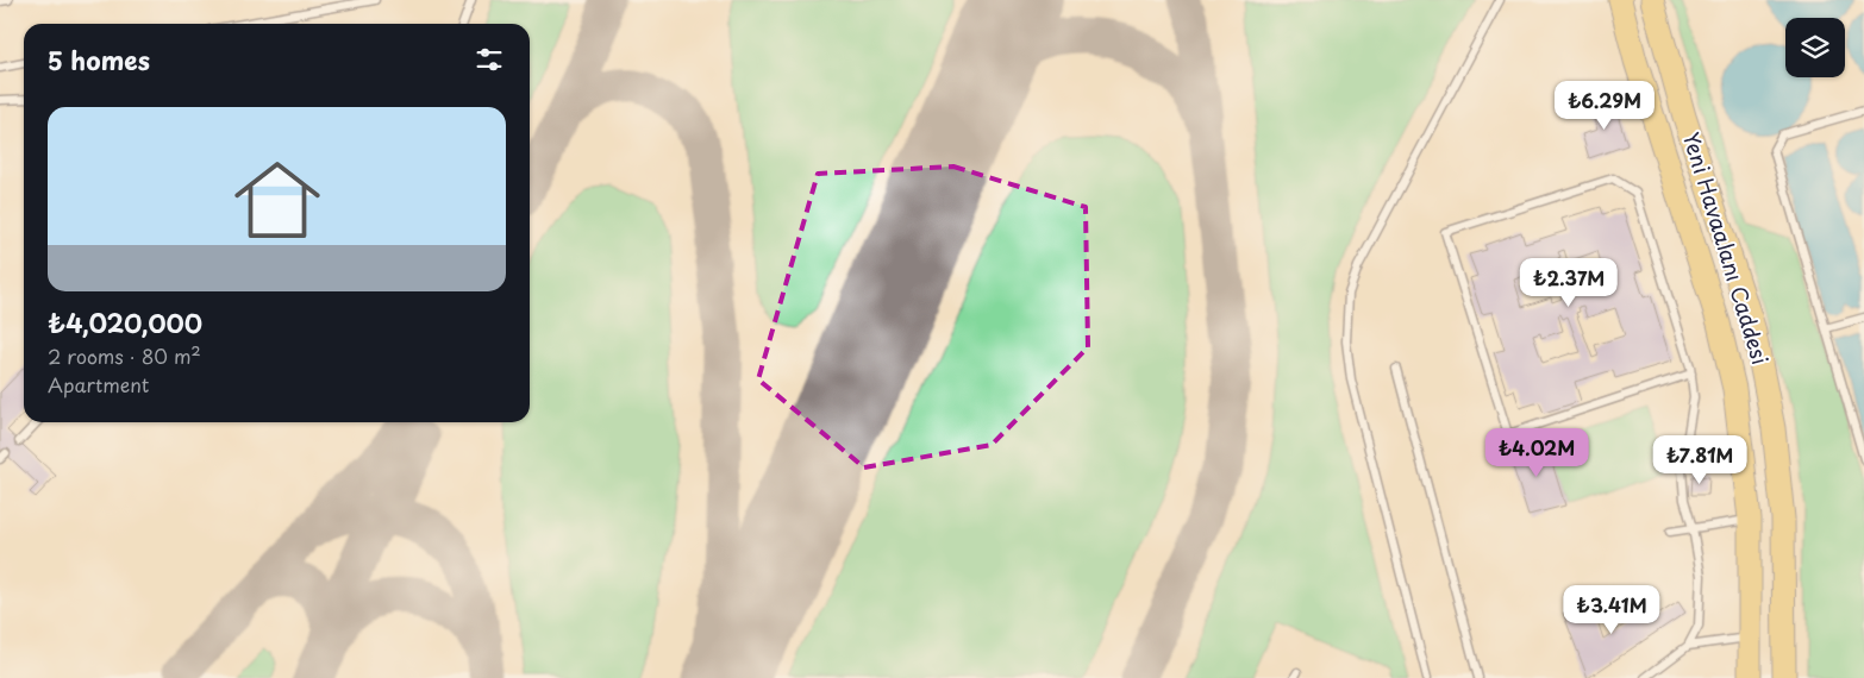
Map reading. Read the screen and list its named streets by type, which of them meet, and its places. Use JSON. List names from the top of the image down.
{
  "streets": {
    "main road": ["Yeni Havaalanı Caddesi"]
  },
  "page": {
    "heading": "5 homes",
    "price": [
      "₺6.29M",
      "₺2.37M",
      "₺4.02M",
      "₺7.81M",
      "₺3.41M"
    ],
    "list": [
      {
        "name": "₺4,020,000",
        "note": "2 rooms · 80 m² · Apartment"
      }
    ]
  }
}
